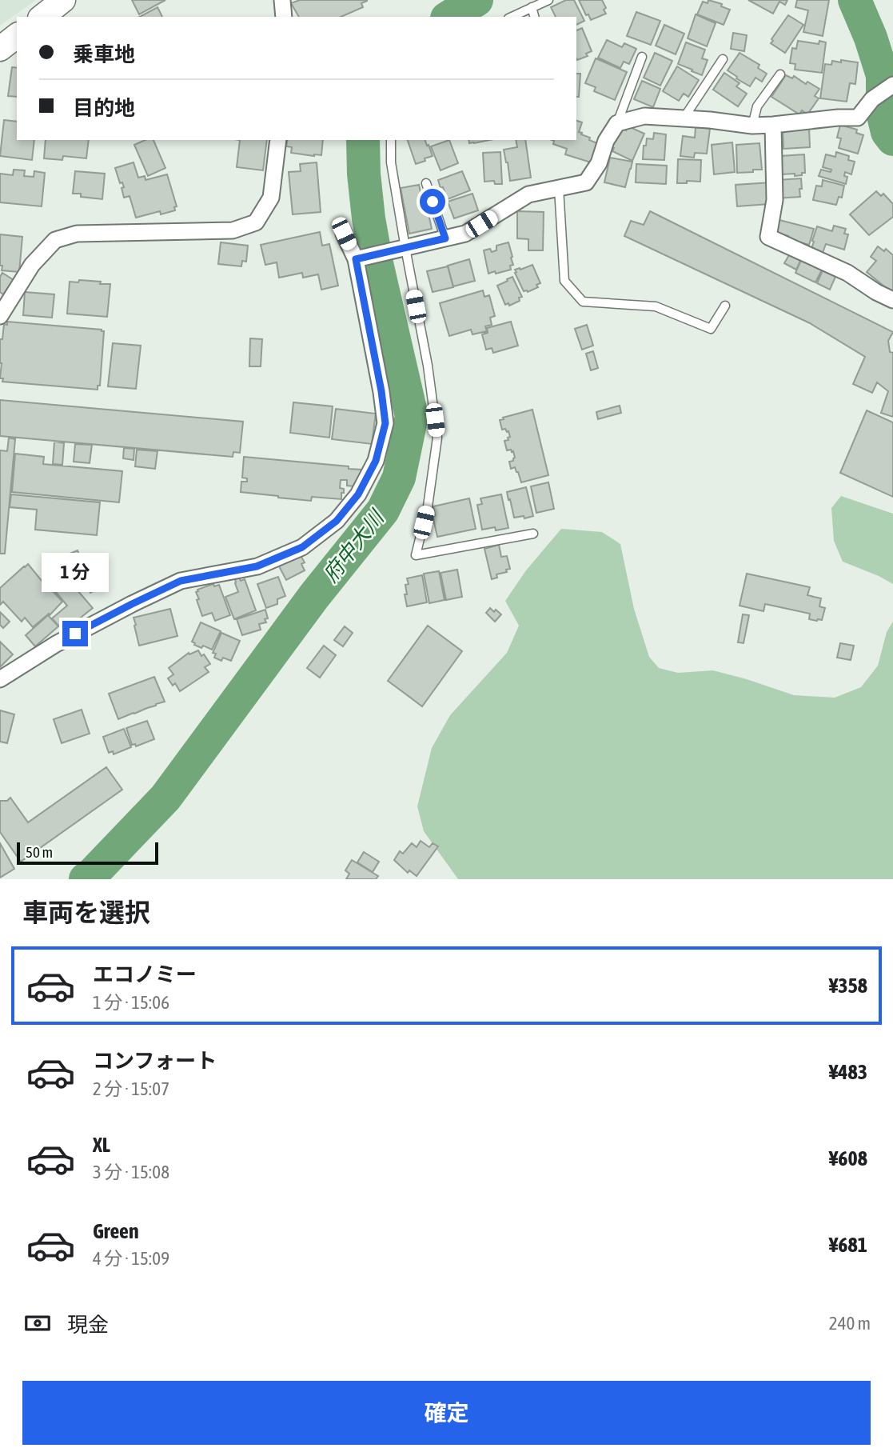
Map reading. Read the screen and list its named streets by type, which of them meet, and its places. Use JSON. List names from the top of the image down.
{
  "water": ["府中大川"],
  "scale_bar": "50 m",
  "page": {
    "banner": ["乗車地", "目的地"],
    "bubble": "1 分",
    "scale": "50 m",
    "heading": "車両を選択",
    "list": [
      {
        "name": "エコノミー",
        "note": "1 分 · 15:06",
        "value": "¥358"
      },
      {
        "name": "コンフォート",
        "note": "2 分 · 15:07",
        "value": "¥483"
      },
      {
        "name": "XL",
        "note": "3 分 · 15:08",
        "value": "¥608"
      },
      {
        "name": "Green",
        "note": "4 分 · 15:09",
        "value": "¥681"
      }
    ],
    "pay": ["現金", "240 m"],
    "buttons": "確定"
  }
}
